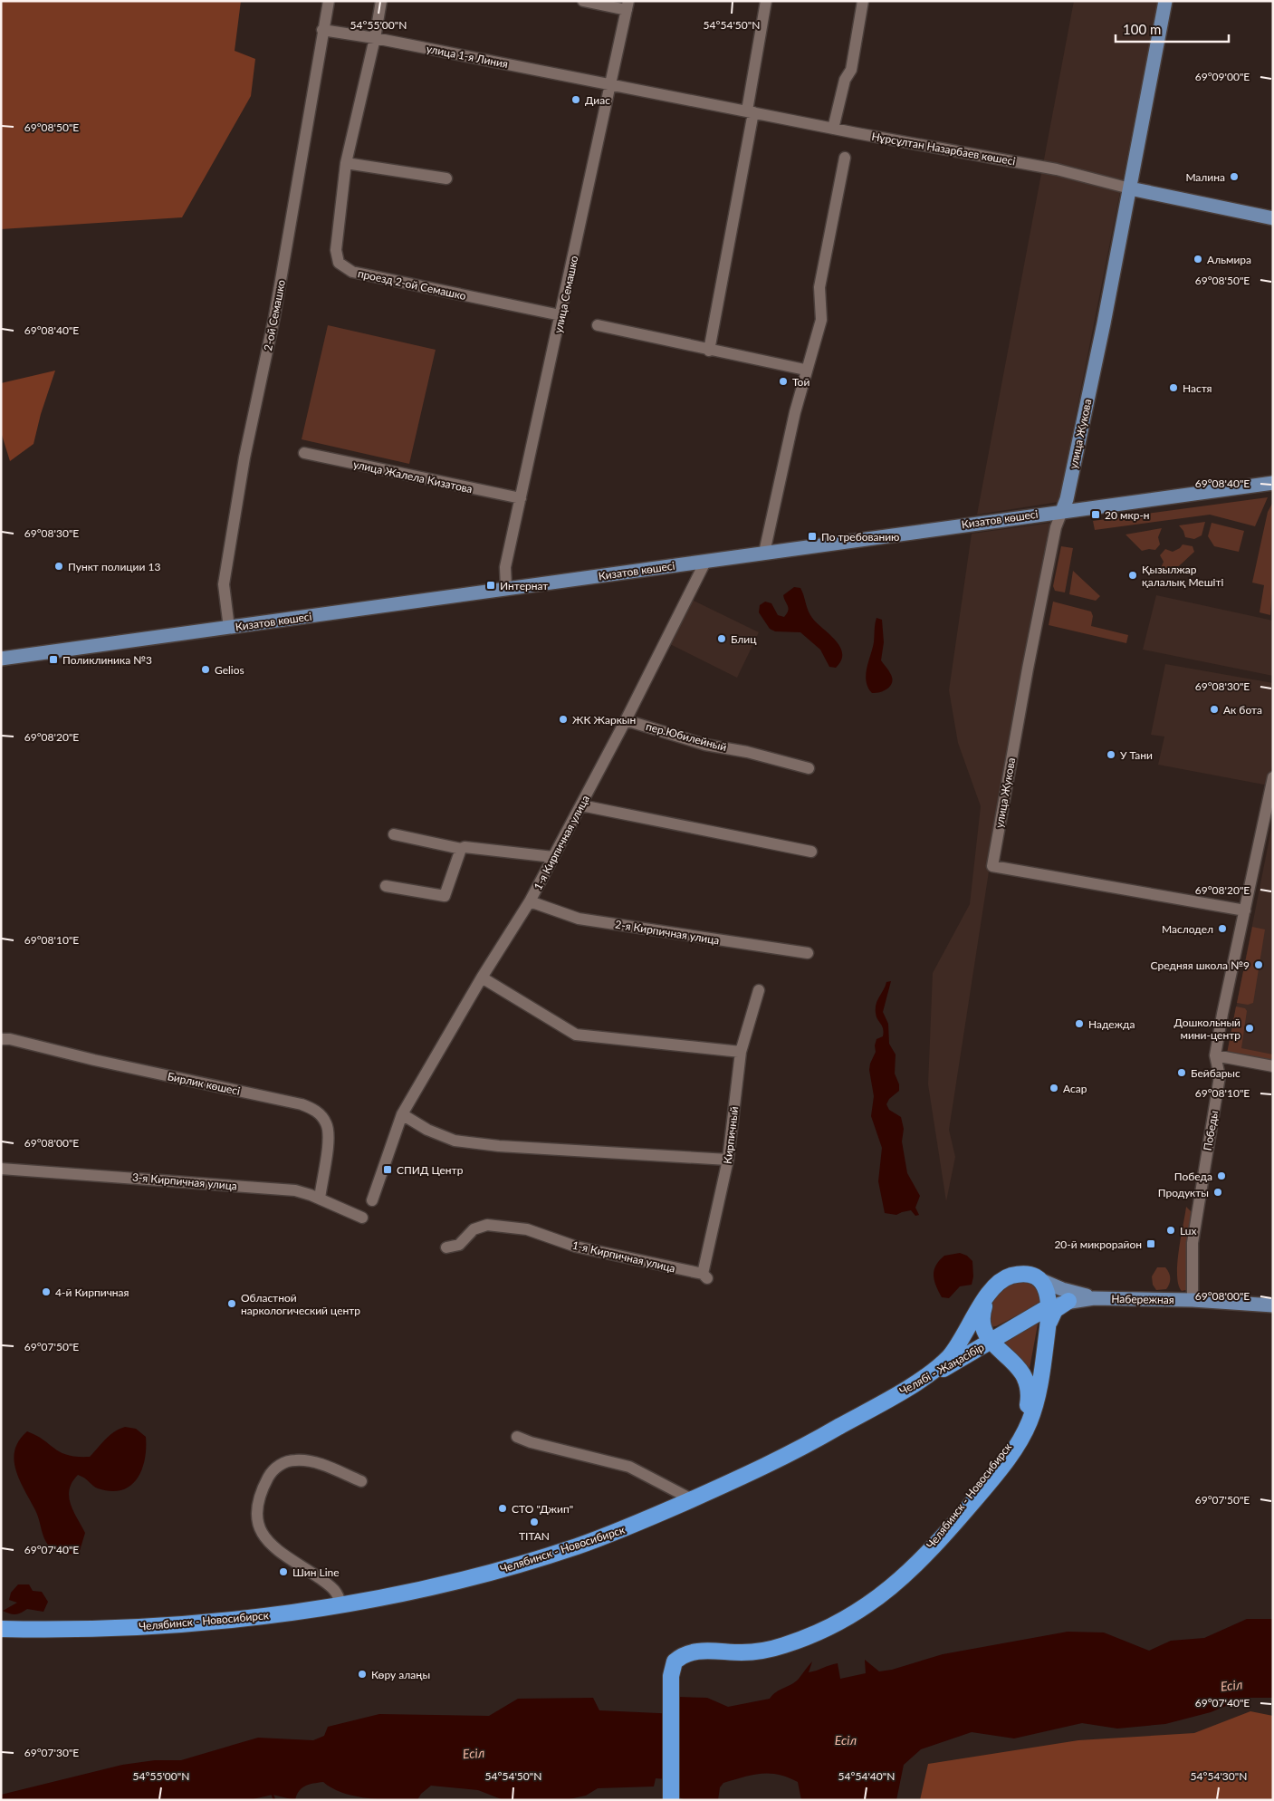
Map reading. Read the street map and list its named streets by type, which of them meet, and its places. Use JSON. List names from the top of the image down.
{
  "streets": {
    "highway": ["Челябі - Жаңасібір", "Челябинск - Новосибирск"],
    "main road": [
      "Нұрсұлтан Назарбаев көшесі",
      "улица Жукова",
      "Кизатов көшесі",
      "Набережная"
    ],
    "street": [
      "улица 1-я Линия",
      "проезд 2-ой Семашко",
      "улица Семашко",
      "2-ой Семашко",
      "улица Жалела Кизатова",
      "пер.Юбилейный",
      "1-я Кирпичная улица",
      "2-я Кирпичная улица",
      "Бирлик көшесі",
      "Победы",
      "Кирпичный",
      "3-я Кирпичная улица"
    ]
  },
  "crossings": [
    ["улица 1-я Линия", "Нұрсұлтан Назарбаев көшесі"],
    ["улица 1-я Линия", "проезд 2-ой Семашко"],
    ["улица 1-я Линия", "улица Семашко"],
    ["улица 1-я Линия", "2-ой Семашко"],
    ["Нұрсұлтан Назарбаев көшесі", "улица Семашко"],
    ["Нұрсұлтан Назарбаев көшесі", "улица Жукова"],
    ["проезд 2-ой Семашко", "улица Семашко"],
    ["улица Семашко", "улица Жалела Кизатова"],
    ["улица Семашко", "Кизатов көшесі"],
    ["2-ой Семашко", "Кизатов көшесі"],
    ["улица Жукова", "Кизатов көшесі"],
    ["улица Жукова", "Победы"],
    ["Кизатов көшесі", "1-я Кирпичная улица"],
    ["пер.Юбилейный", "1-я Кирпичная улица"],
    ["1-я Кирпичная улица", "2-я Кирпичная улица"],
    ["1-я Кирпичная улица", "Кирпичный"],
    ["Бирлик көшесі", "3-я Кирпичная улица"],
    ["Победы", "Набережная"],
    ["Набережная", "Челябинск - Новосибирск"],
    ["Челябі - Жаңасібір", "Челябинск - Новосибирск"]
  ],
  "water": ["Есіл"],
  "places": {
    "other": [
      "Диас",
      "Малина",
      "Альмира",
      "Той",
      "Настя",
      "Пункт полиции 13",
      "Қызылжар қалалық Мешіті",
      "Блиц",
      "Gelios",
      "Ак бота",
      "ЖК Жаркын",
      "У Тани",
      "Маслодел",
      "Средняя школа №9",
      "Надежда",
      "Дошкольный мини-центр",
      "Бейбарыс",
      "Асар",
      "Победа",
      "Продукты",
      "Lux",
      "4-й Кирпичная",
      "Областной наркологический центр",
      "СТО \"Джип\"",
      "TITAN",
      "Шин Line",
      "Көру алаңы"
    ],
    "transit": [
      "20 мкр-н",
      "По требованию",
      "Интернат",
      "Поликлиника №3",
      "СПИД Центр",
      "20-й микрорайон"
    ]
  },
  "scale_bar": "100 m",
  "coordinates": [
    "54°55'00\"N",
    "54°54'50\"N",
    "69°09'00\"E",
    "69°08'50\"E",
    "69°08'40\"E",
    "69°08'30\"E",
    "69°08'20\"E",
    "69°08'10\"E",
    "69°08'00\"E",
    "69°07'50\"E",
    "69°07'40\"E",
    "69°07'30\"E",
    "54°54'40\"N",
    "54°54'30\"N"
  ]
}
